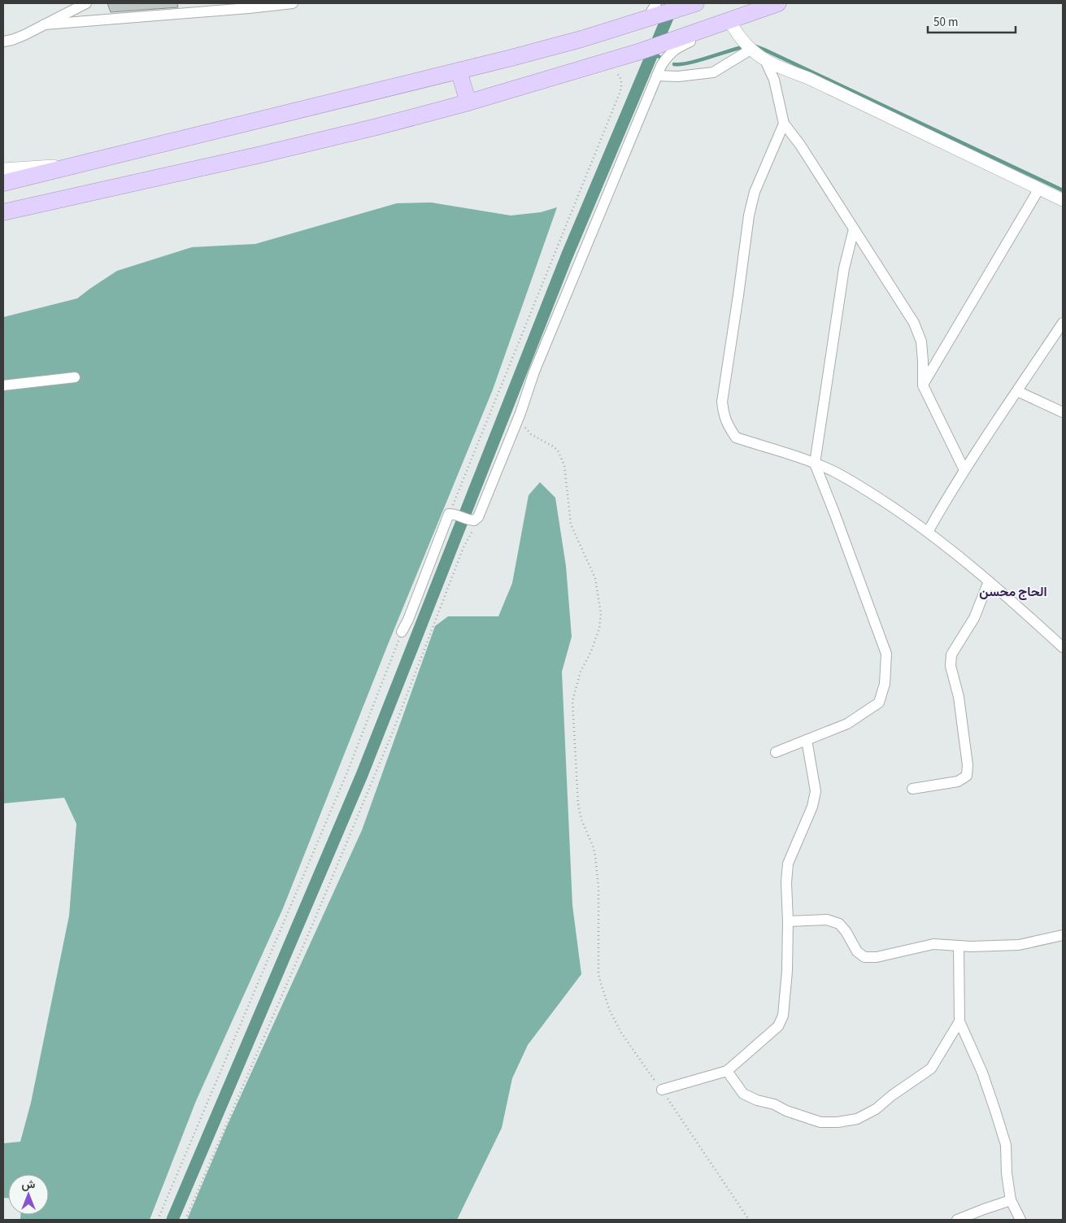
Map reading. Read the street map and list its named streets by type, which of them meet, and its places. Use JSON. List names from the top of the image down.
{
  "districts": ["الحاج محسن"],
  "scale_bar": "50 m",
  "north": "top"
}
